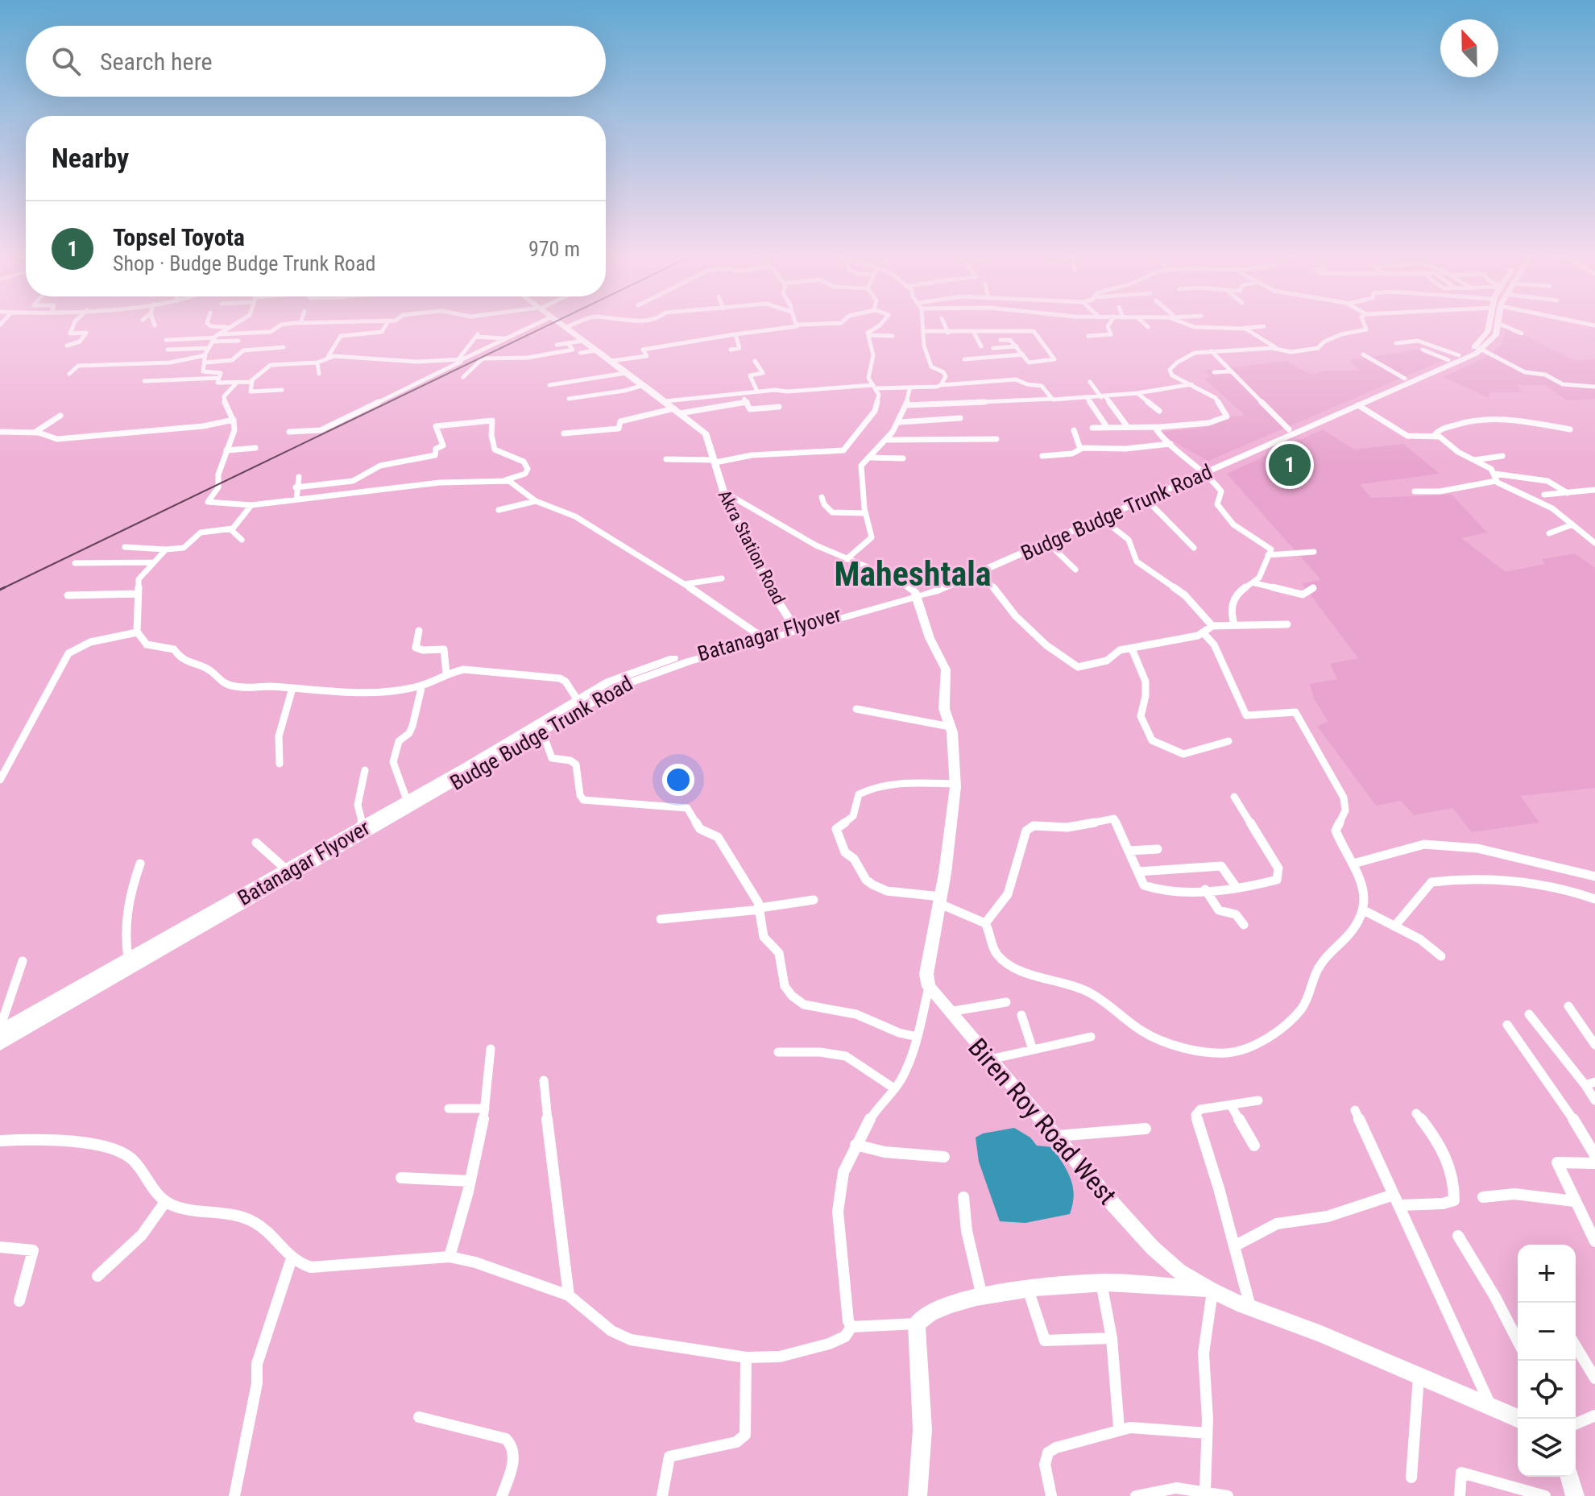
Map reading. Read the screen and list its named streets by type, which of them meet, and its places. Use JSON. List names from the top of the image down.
{
  "streets": {
    "street": [
      "Budge Budge Trunk Road",
      "Akra Station Road",
      "Batanagar Flyover",
      "Biren Roy Road West"
    ]
  },
  "crossings": [
    ["Budge Budge Trunk Road", "Akra Station Road"]
  ],
  "districts": ["Maheshtala"],
  "north": "top",
  "page": {
    "search": "Search here",
    "heading": "Nearby",
    "list": [
      {
        "mark": "1",
        "name": "Topsel Toyota",
        "note": "Shop · Budge Budge Trunk Road",
        "value": "970 m"
      }
    ],
    "pins": "1",
    "map_buttons": ["+", "−"]
  }
}
